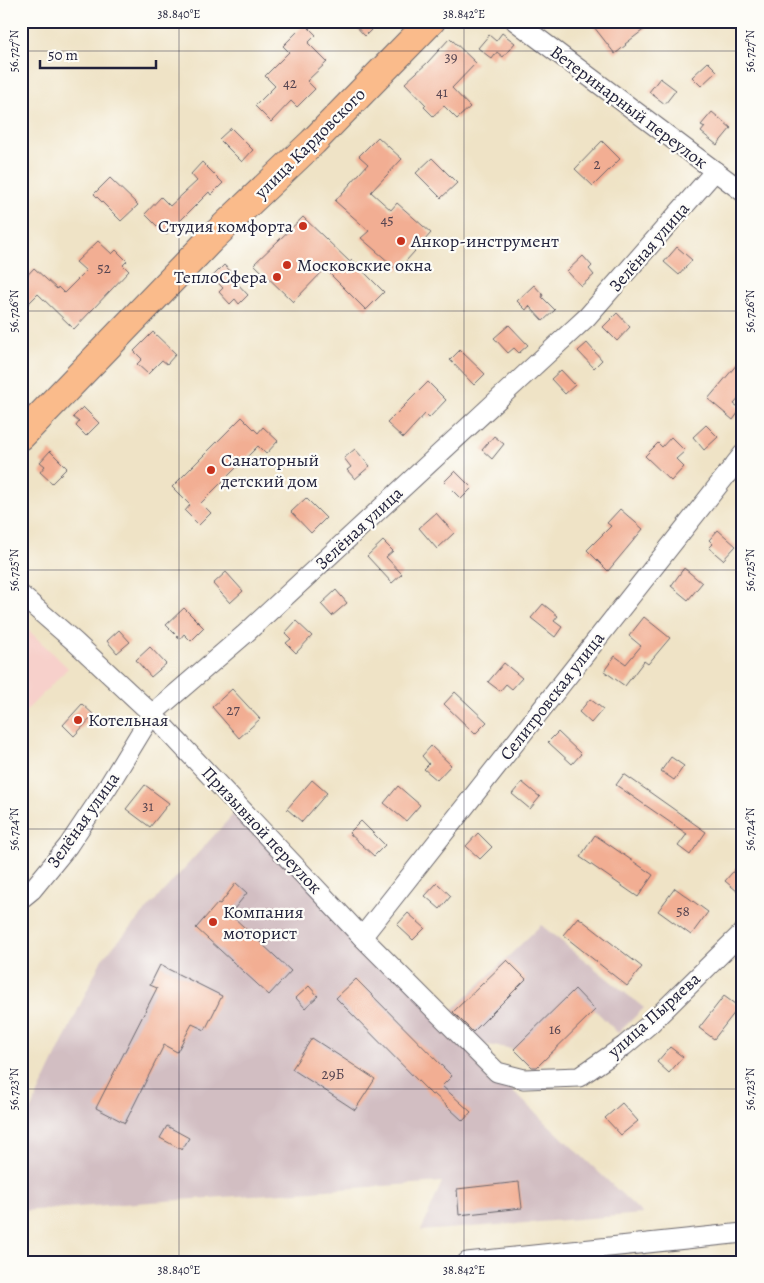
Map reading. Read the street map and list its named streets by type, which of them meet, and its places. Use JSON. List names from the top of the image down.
{
  "streets": {
    "main road": ["улица Кардовского"],
    "street": [
      "Ветеринарный переулок",
      "Зелёная улица",
      "Селитровская улица",
      "Призывной переулок",
      "улица Пыряева"
    ]
  },
  "crossings": [
    ["Ветеринарный переулок", "Зелёная улица"],
    ["Зелёная улица", "Призывной переулок"],
    ["Селитровская улица", "Призывной переулок"],
    ["Призывной переулок", "улица Пыряева"]
  ],
  "places": [
    "Студия комфорта",
    "Анкор-инструмент",
    "Московские окна",
    "ТеплоСфера",
    "Санаторный детский дом",
    "Котельная",
    "Компания моторист"
  ],
  "house_numbers": [
    "39",
    "42",
    "41",
    "2",
    "45",
    "52",
    "27",
    "31",
    "58",
    "16",
    "29Б"
  ],
  "scale_bar": "50 m",
  "coordinates": [
    "38.840°E",
    "38.842°E",
    "56.727°N",
    "56.726°N",
    "56.725°N",
    "56.724°N",
    "56.723°N"
  ]
}
